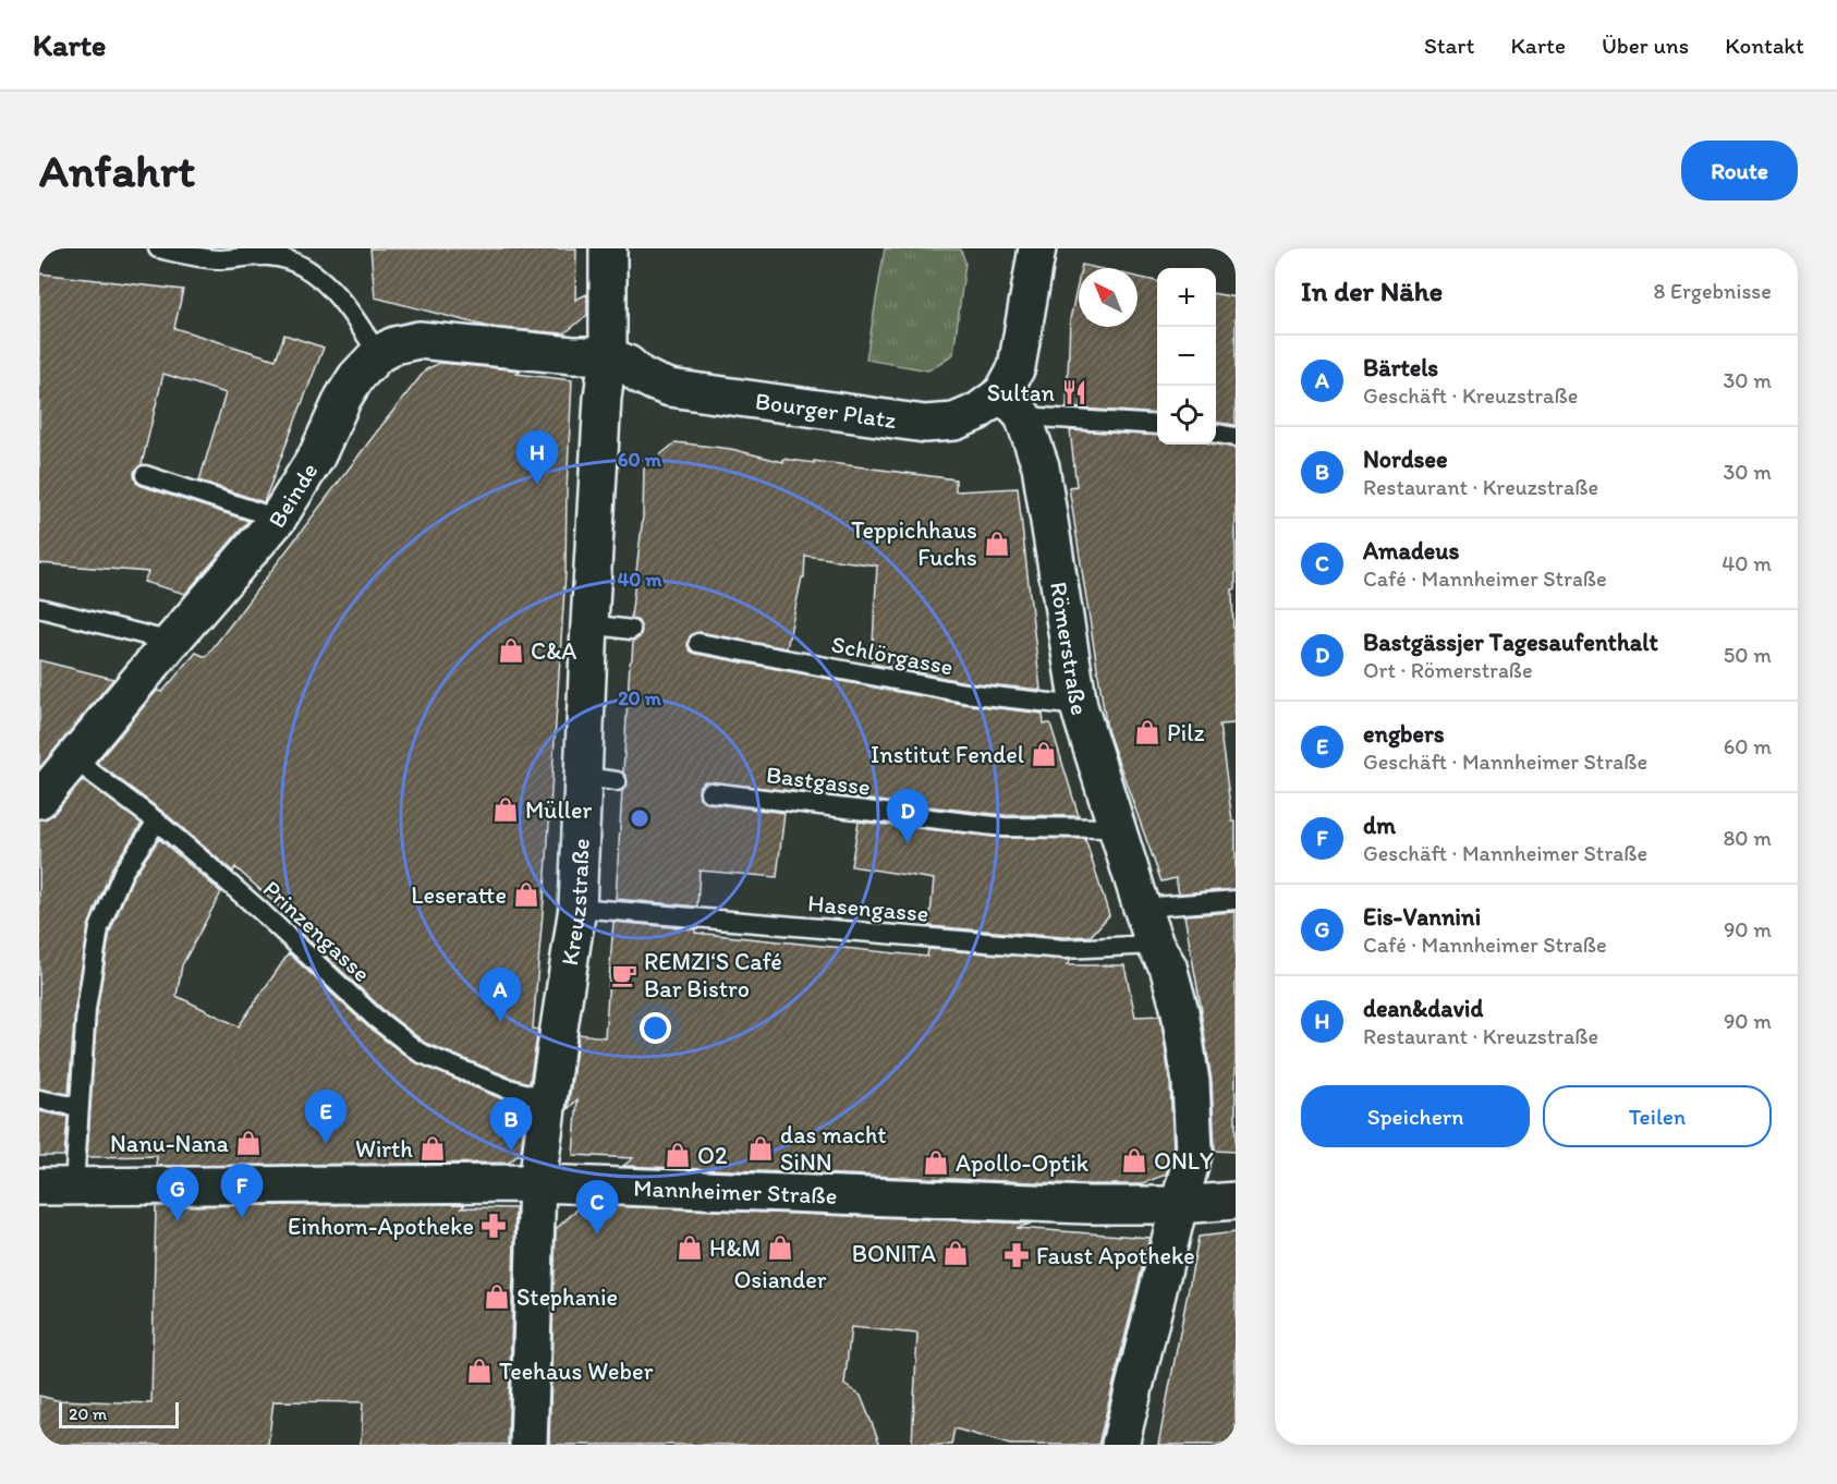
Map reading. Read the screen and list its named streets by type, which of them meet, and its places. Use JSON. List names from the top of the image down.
{
  "streets": {
    "street": [
      "Bourger Platz",
      "Beinde",
      "Römerstraße",
      "Kreuzstraße",
      "Mannheimer Straße"
    ],
    "lane": [
      "Schlörgasse",
      "Bastgasse",
      "Hasengasse",
      "Prinzengasse"
    ]
  },
  "crossings": [
    ["Bourger Platz", "Beinde"],
    ["Bourger Platz", "Römerstraße"],
    ["Bourger Platz", "Kreuzstraße"],
    ["Beinde", "Kreuzstraße"],
    ["Beinde", "Prinzengasse"],
    ["Römerstraße", "Schlörgasse"],
    ["Römerstraße", "Bastgasse"],
    ["Römerstraße", "Hasengasse"],
    ["Römerstraße", "Mannheimer Straße"],
    ["Kreuzstraße", "Hasengasse"],
    ["Kreuzstraße", "Prinzengasse"],
    ["Kreuzstraße", "Mannheimer Straße"]
  ],
  "places": {
    "restaurant": ["Sultan"],
    "shop": [
      "Teppichhaus Fuchs",
      "C&A",
      "Pilz",
      "Institut Fendel",
      "Müller",
      "Leseratte",
      "Nanu-Nana",
      "Wirth",
      "das macht SiNN",
      "O2",
      "ONLY",
      "Apollo-Optik",
      "H&M",
      "Osiander",
      "BONITA",
      "Stephanie",
      "Teehaus Weber"
    ],
    "cafe": ["REMZI‘S Café Bar Bistro"],
    "pharmacy": ["Einhorn-Apotheke", "Faust Apotheke"]
  },
  "scale_bar": "20 m",
  "north": "top left",
  "page": {
    "header": "Karte",
    "nav": [
      "Start",
      "Karte",
      "Über uns",
      "Kontakt"
    ],
    "buttons": [
      "Route",
      ["Speichern", "Teilen"]
    ],
    "title": "Anfahrt",
    "heading": ["In der Nähe", "8 Ergebnisse"],
    "map_buttons": ["+", "−"],
    "list": [
      {
        "mark": "A",
        "name": "Bärtels",
        "note": "Geschäft · Kreuzstraße",
        "value": "30 m"
      },
      {
        "mark": "B",
        "name": "Nordsee",
        "note": "Restaurant · Kreuzstraße",
        "value": "30 m"
      },
      {
        "mark": "C",
        "name": "Amadeus",
        "note": "Café · Mannheimer Straße",
        "value": "40 m"
      },
      {
        "mark": "D",
        "name": "Bastgässjer Tagesaufenthalt",
        "note": "Ort · Römerstraße",
        "value": "50 m"
      },
      {
        "mark": "E",
        "name": "engbers",
        "note": "Geschäft · Mannheimer Straße",
        "value": "60 m"
      },
      {
        "mark": "F",
        "name": "dm",
        "note": "Geschäft · Mannheimer Straße",
        "value": "80 m"
      },
      {
        "mark": "G",
        "name": "Eis-Vannini",
        "note": "Café · Mannheimer Straße",
        "value": "90 m"
      },
      {
        "mark": "H",
        "name": "dean&david",
        "note": "Restaurant · Kreuzstraße",
        "value": "90 m"
      }
    ],
    "pins": [
      "H",
      "D",
      "A",
      "E",
      "B",
      "F",
      "G",
      "C"
    ],
    "scale": "20 m"
  },
  "rings": ["60 m", "40 m", "20 m"]
}
